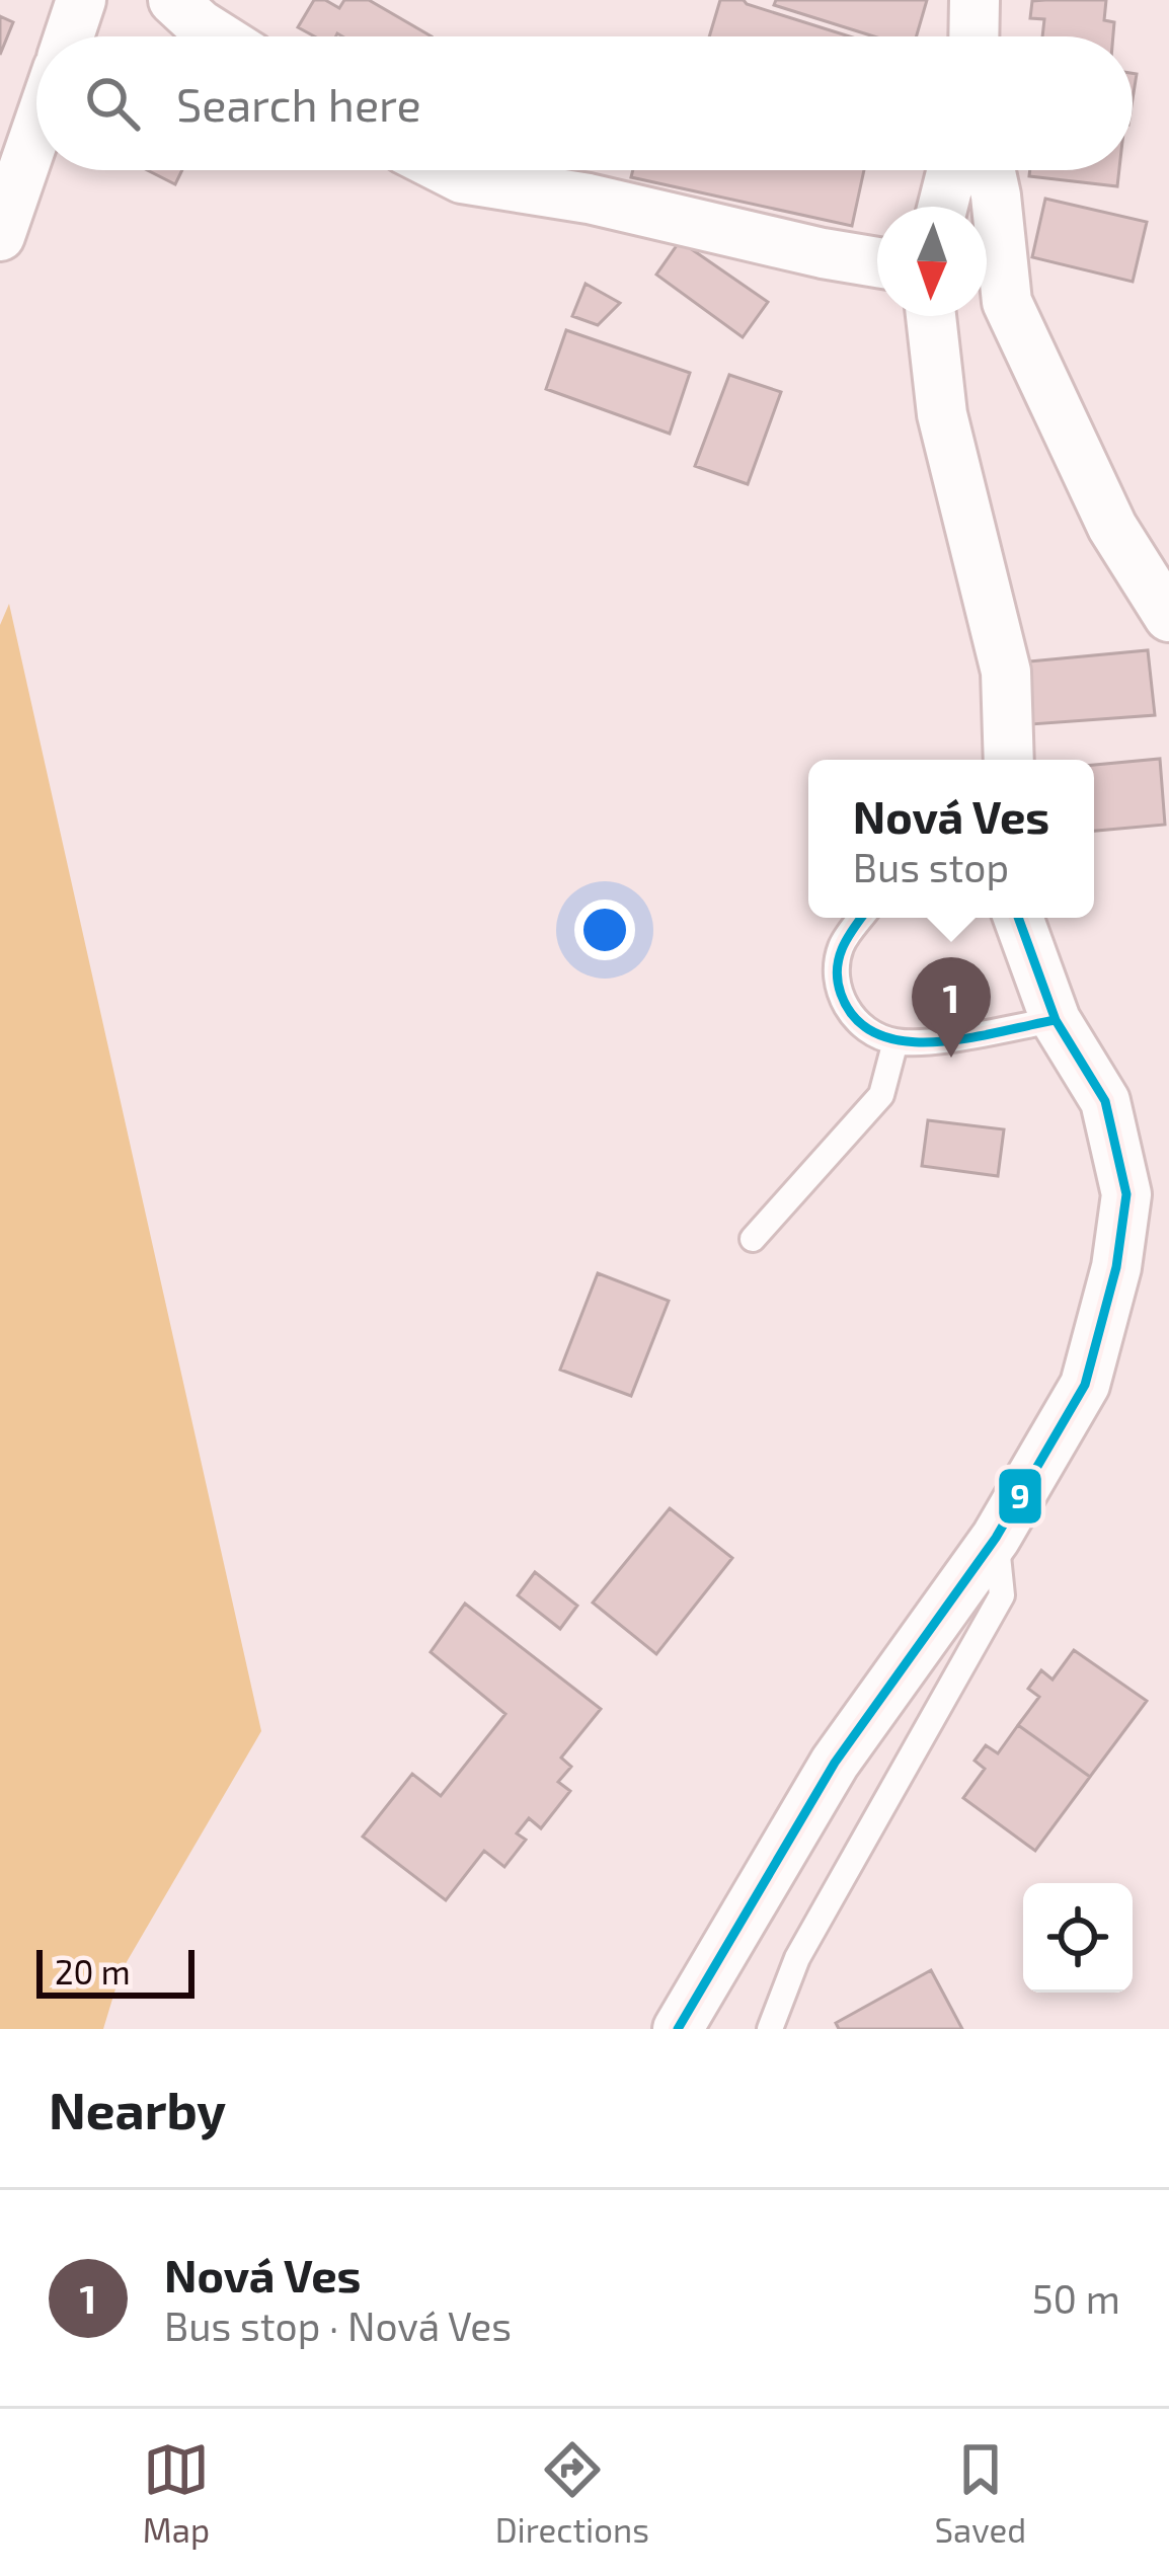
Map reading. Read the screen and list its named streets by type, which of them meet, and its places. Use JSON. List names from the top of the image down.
{
  "lines": ["transit line 9"],
  "scale_bar": "20 m",
  "north": "bottom",
  "page": {
    "search": "Search here",
    "popup": ["Nová Ves", "Bus stop"],
    "pins": "1",
    "scale": "20 m",
    "heading": "Nearby",
    "list": [
      {
        "mark": "1",
        "name": "Nová Ves",
        "note": "Bus stop · Nová Ves",
        "value": "50 m"
      }
    ],
    "nav": ["Map", "Directions", "Saved"]
  }
}
